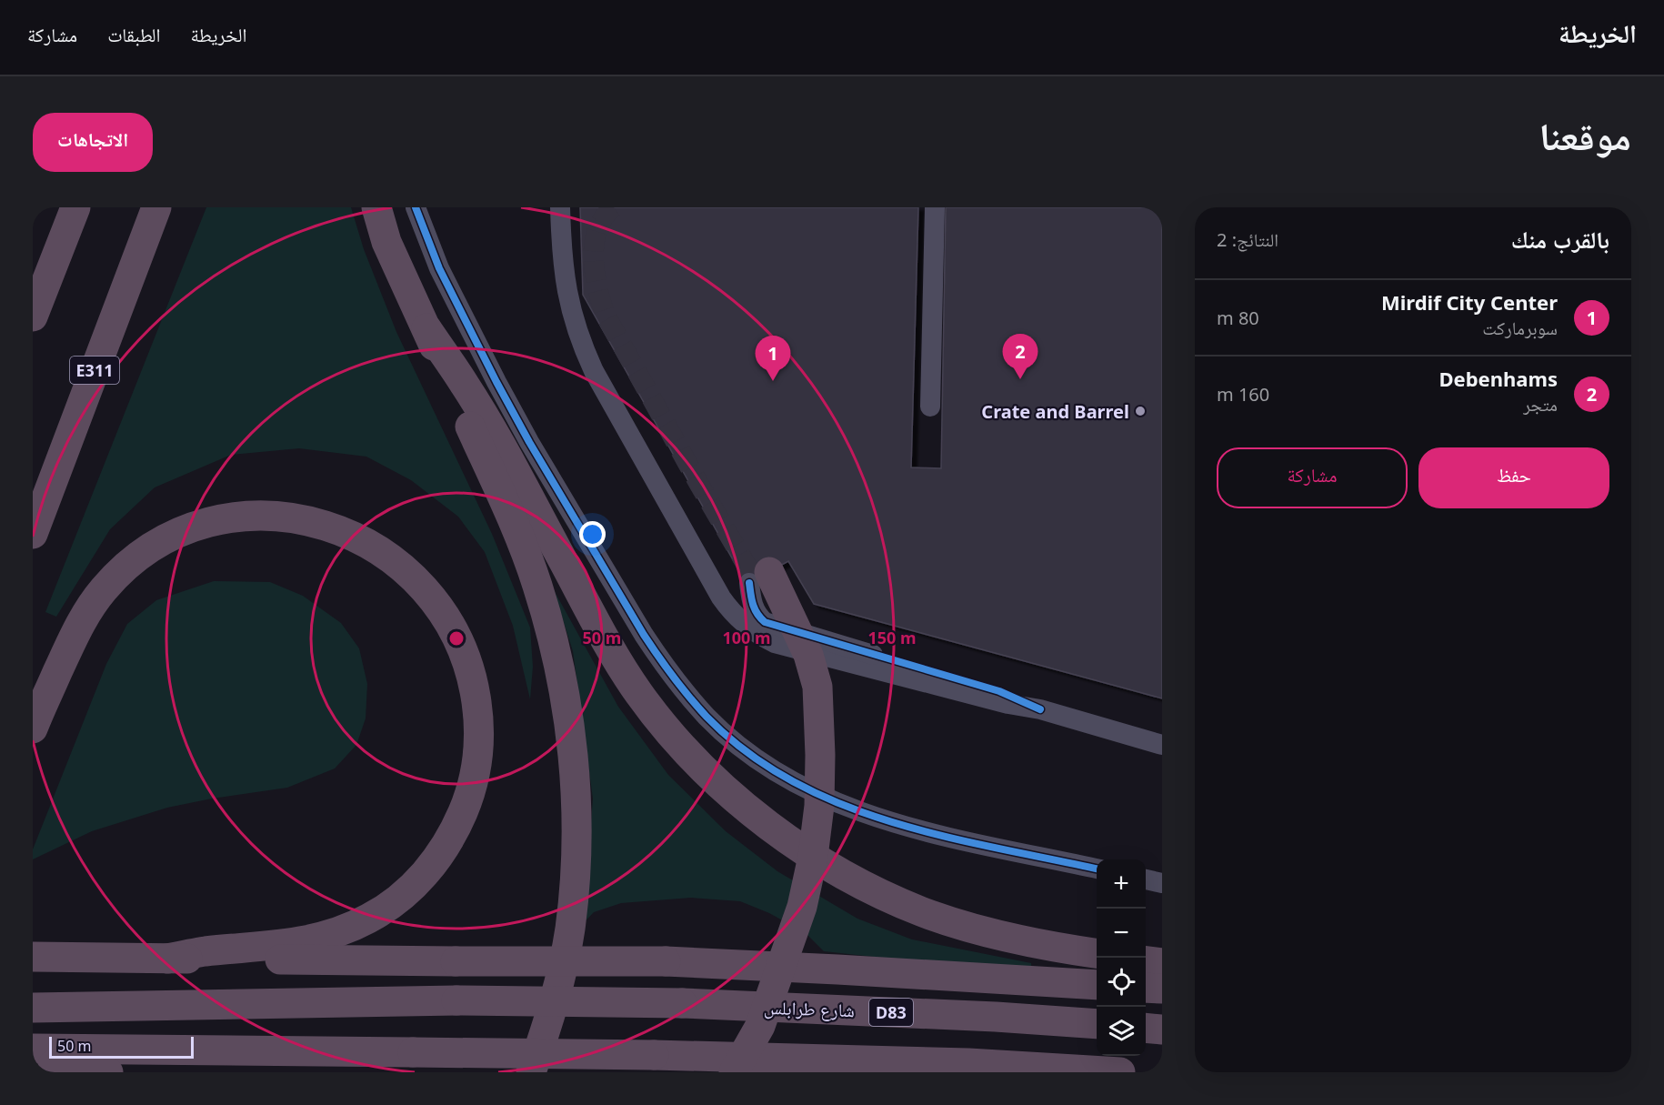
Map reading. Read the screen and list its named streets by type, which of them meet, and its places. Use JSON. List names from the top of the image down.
{
  "streets": {
    "highway": ["E311", "شارع طرابلس", "D83"]
  },
  "places": ["Crate and Barrel"],
  "scale_bar": "50 m",
  "page": {
    "header": "الخريطة",
    "nav": ["الخريطة", "الطبقات", "مشاركة"],
    "title": "موقعنا",
    "buttons": [
      "الاتجاهات",
      ["حفظ", "مشاركة"]
    ],
    "heading": ["بالقرب منك", "النتائج: 2"],
    "list": [
      {
        "mark": "1",
        "name": "Mirdif City Center",
        "note": "سوبرماركت",
        "value": "80 m"
      },
      {
        "mark": "2",
        "name": "Debenhams",
        "note": "متجر",
        "value": "160 m"
      }
    ],
    "pins": ["2", "1"],
    "map_buttons": ["+", "−"],
    "scale": "50 m"
  },
  "rings": ["50 m", "100 m", "150 m"]
}
